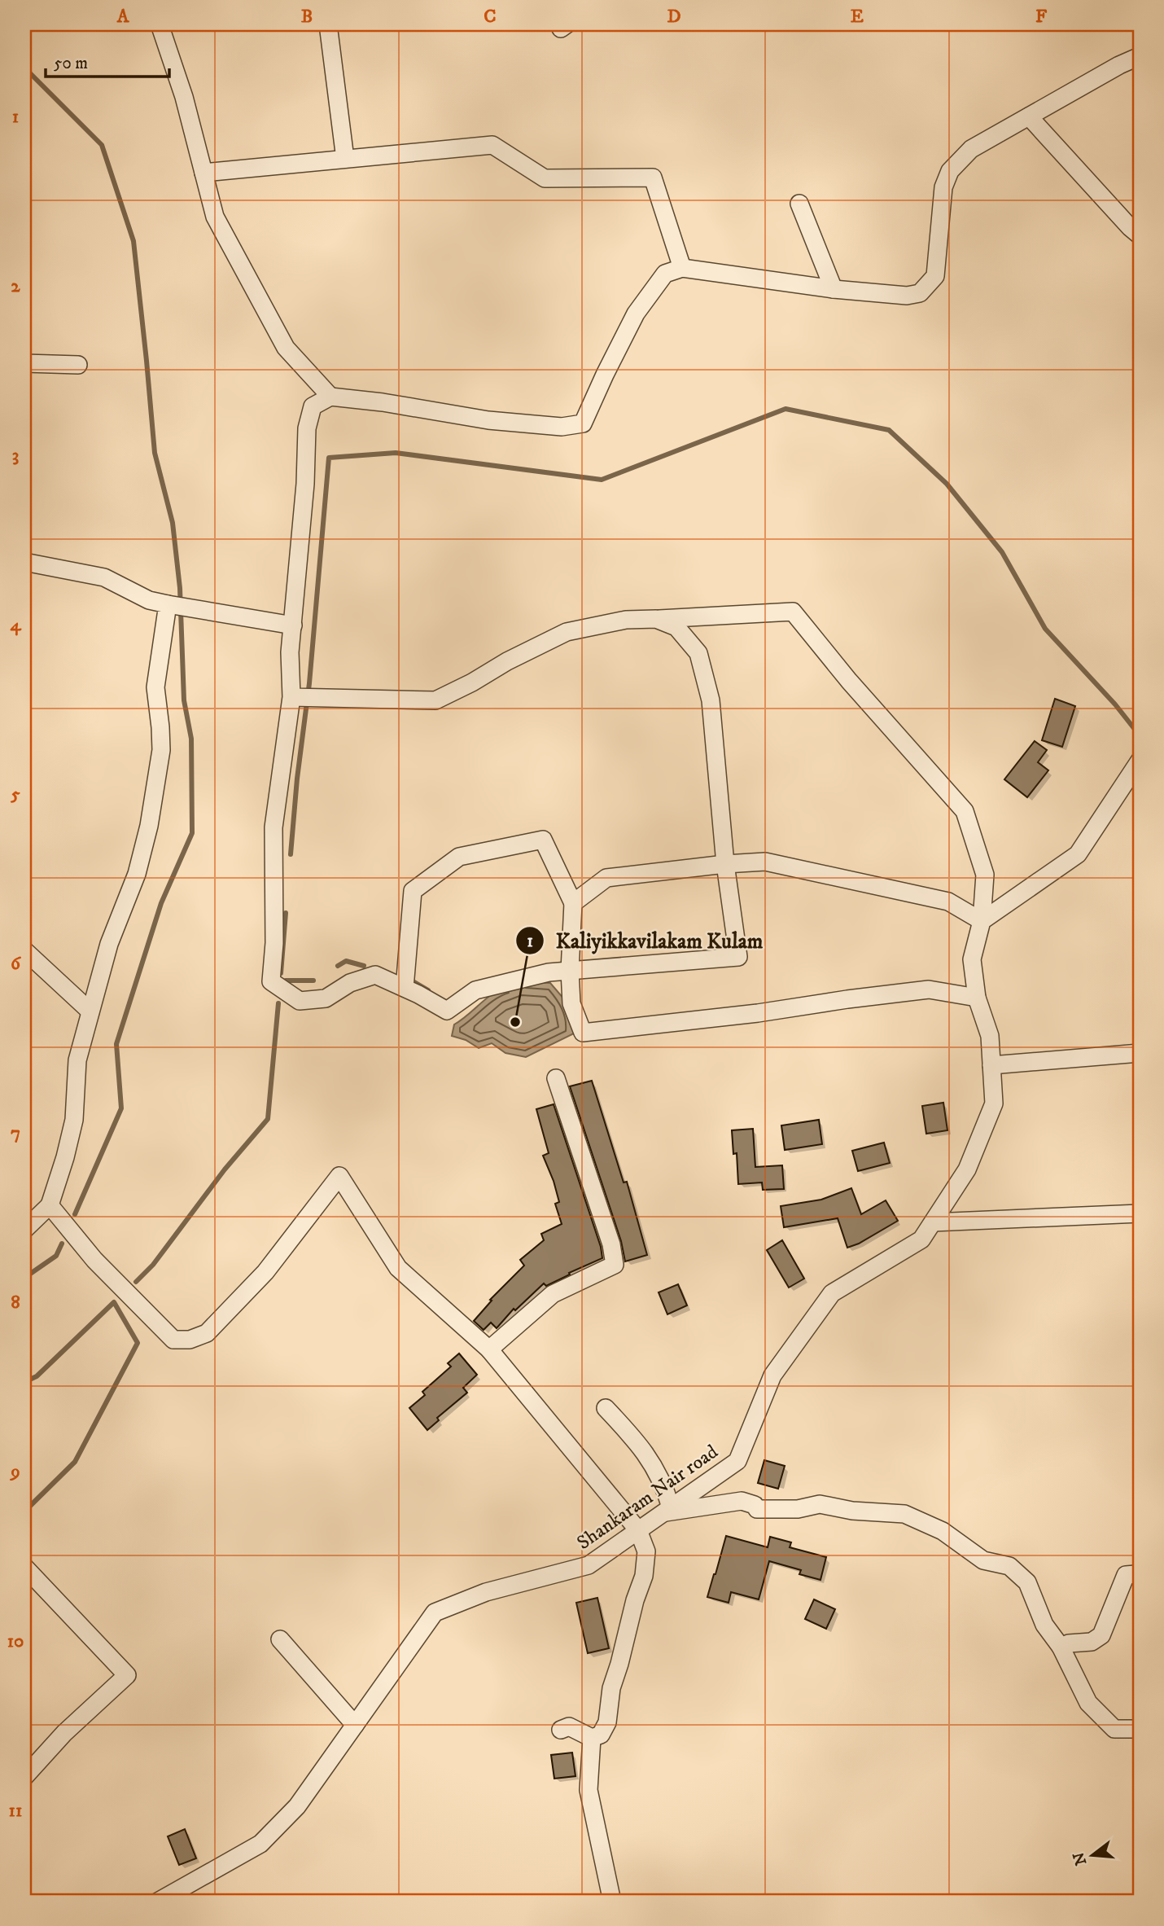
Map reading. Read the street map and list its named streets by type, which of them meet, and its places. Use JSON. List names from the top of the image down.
{
  "streets": {
    "street": ["Shankaram Nair road"]
  },
  "places": ["Kaliyikkavilakam Kulam"],
  "scale_bar": "50 m",
  "north": "left",
  "grid": {
    "columns": [
      "A",
      "B",
      "C",
      "D",
      "E",
      "F"
    ],
    "rows": [
      "1",
      "2",
      "3",
      "4",
      "5",
      "6",
      "7",
      "8",
      "9",
      "10",
      "11"
    ]
  }
}
